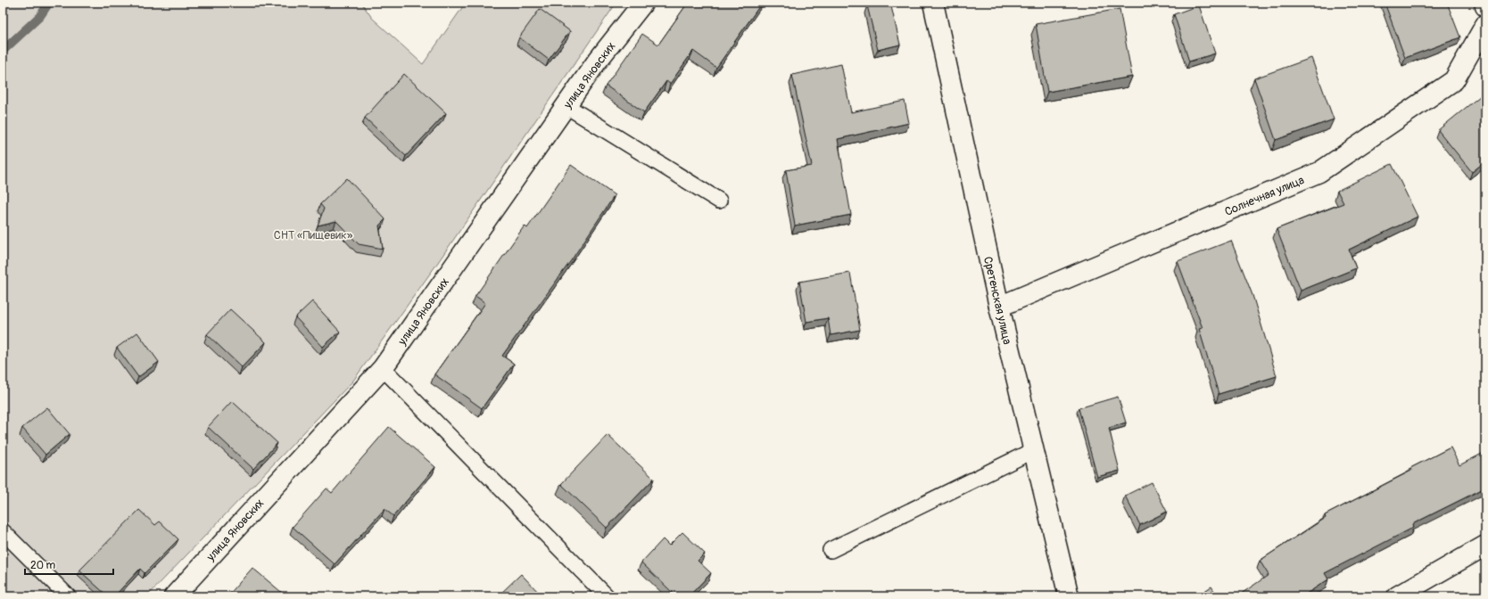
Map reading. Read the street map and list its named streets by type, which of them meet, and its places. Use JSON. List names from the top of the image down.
{
  "streets": {
    "street": ["улица Яновских", "Солнечная улица", "Сретенская улица"]
  },
  "crossings": [
    ["Солнечная улица", "Сретенская улица"]
  ],
  "parks": ["СНТ «Пищевик»"],
  "scale_bar": "20 m"
}
